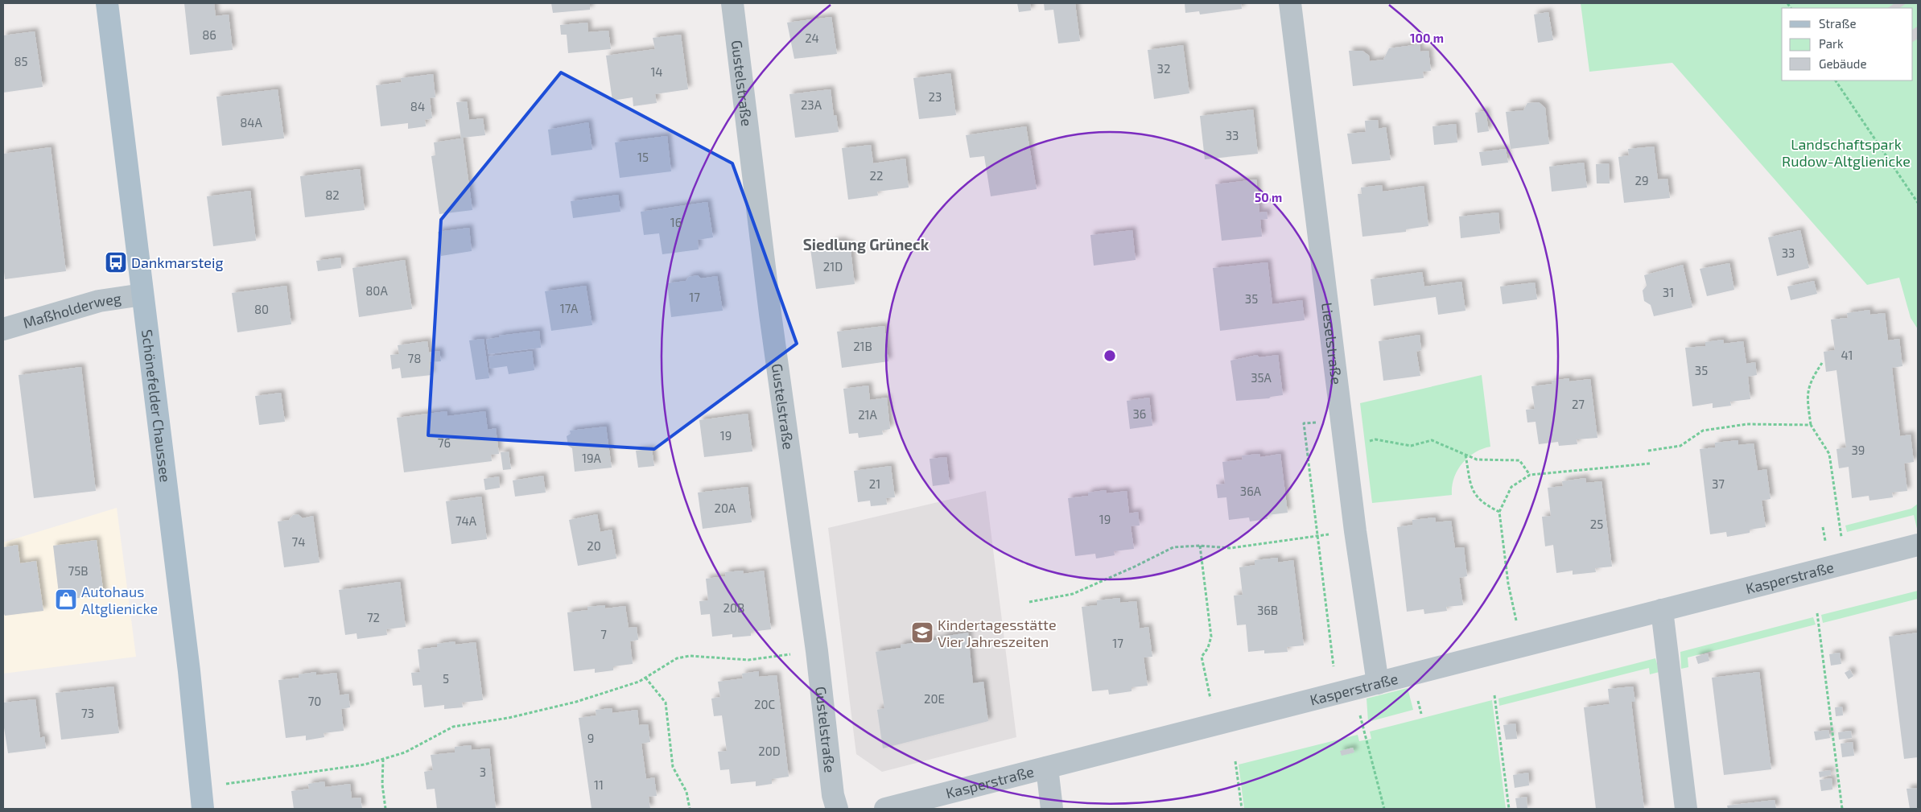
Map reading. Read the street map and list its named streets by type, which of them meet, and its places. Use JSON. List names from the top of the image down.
{
  "streets": {
    "main road": ["Schönefelder Chaussee"],
    "street": [
      "Gustelstraße",
      "Maßholderweg",
      "Lieselstraße",
      "Kasperstraße"
    ]
  },
  "crossings": [
    ["Maßholderweg", "Schönefelder Chaussee"],
    ["Lieselstraße", "Kasperstraße"]
  ],
  "districts": ["Siedlung Grüneck"],
  "parks": ["Landschaftspark Rudow-Altglienicke"],
  "places": {
    "bus stop": ["Dankmarsteig"],
    "shop": ["Autohaus Altglienicke"],
    "school or university": ["Kindertagesstätte Vier Jahreszeiten"]
  },
  "house_numbers": [
    "86",
    "24",
    "85",
    "32",
    "14",
    "23",
    "23A",
    "84",
    "84A",
    "33",
    "15",
    "22",
    "29",
    "82",
    "16",
    "33",
    "21D",
    "80A",
    "31",
    "17",
    "35",
    "17A",
    "80",
    "21B",
    "41",
    "78",
    "35",
    "35A",
    "27",
    "36",
    "21A",
    "19",
    "76",
    "39",
    "19A",
    "21",
    "37",
    "36A",
    "20A",
    "19",
    "74A",
    "25",
    "74",
    "20",
    "75B",
    "20B",
    "36B",
    "72",
    "7",
    "17",
    "5",
    "20E",
    "70",
    "20C",
    "73",
    "9",
    "20D",
    "3",
    "11"
  ],
  "legend": ["Straße", "Park", "Gebäude"],
  "rings": ["100 m", "50 m"]
}
